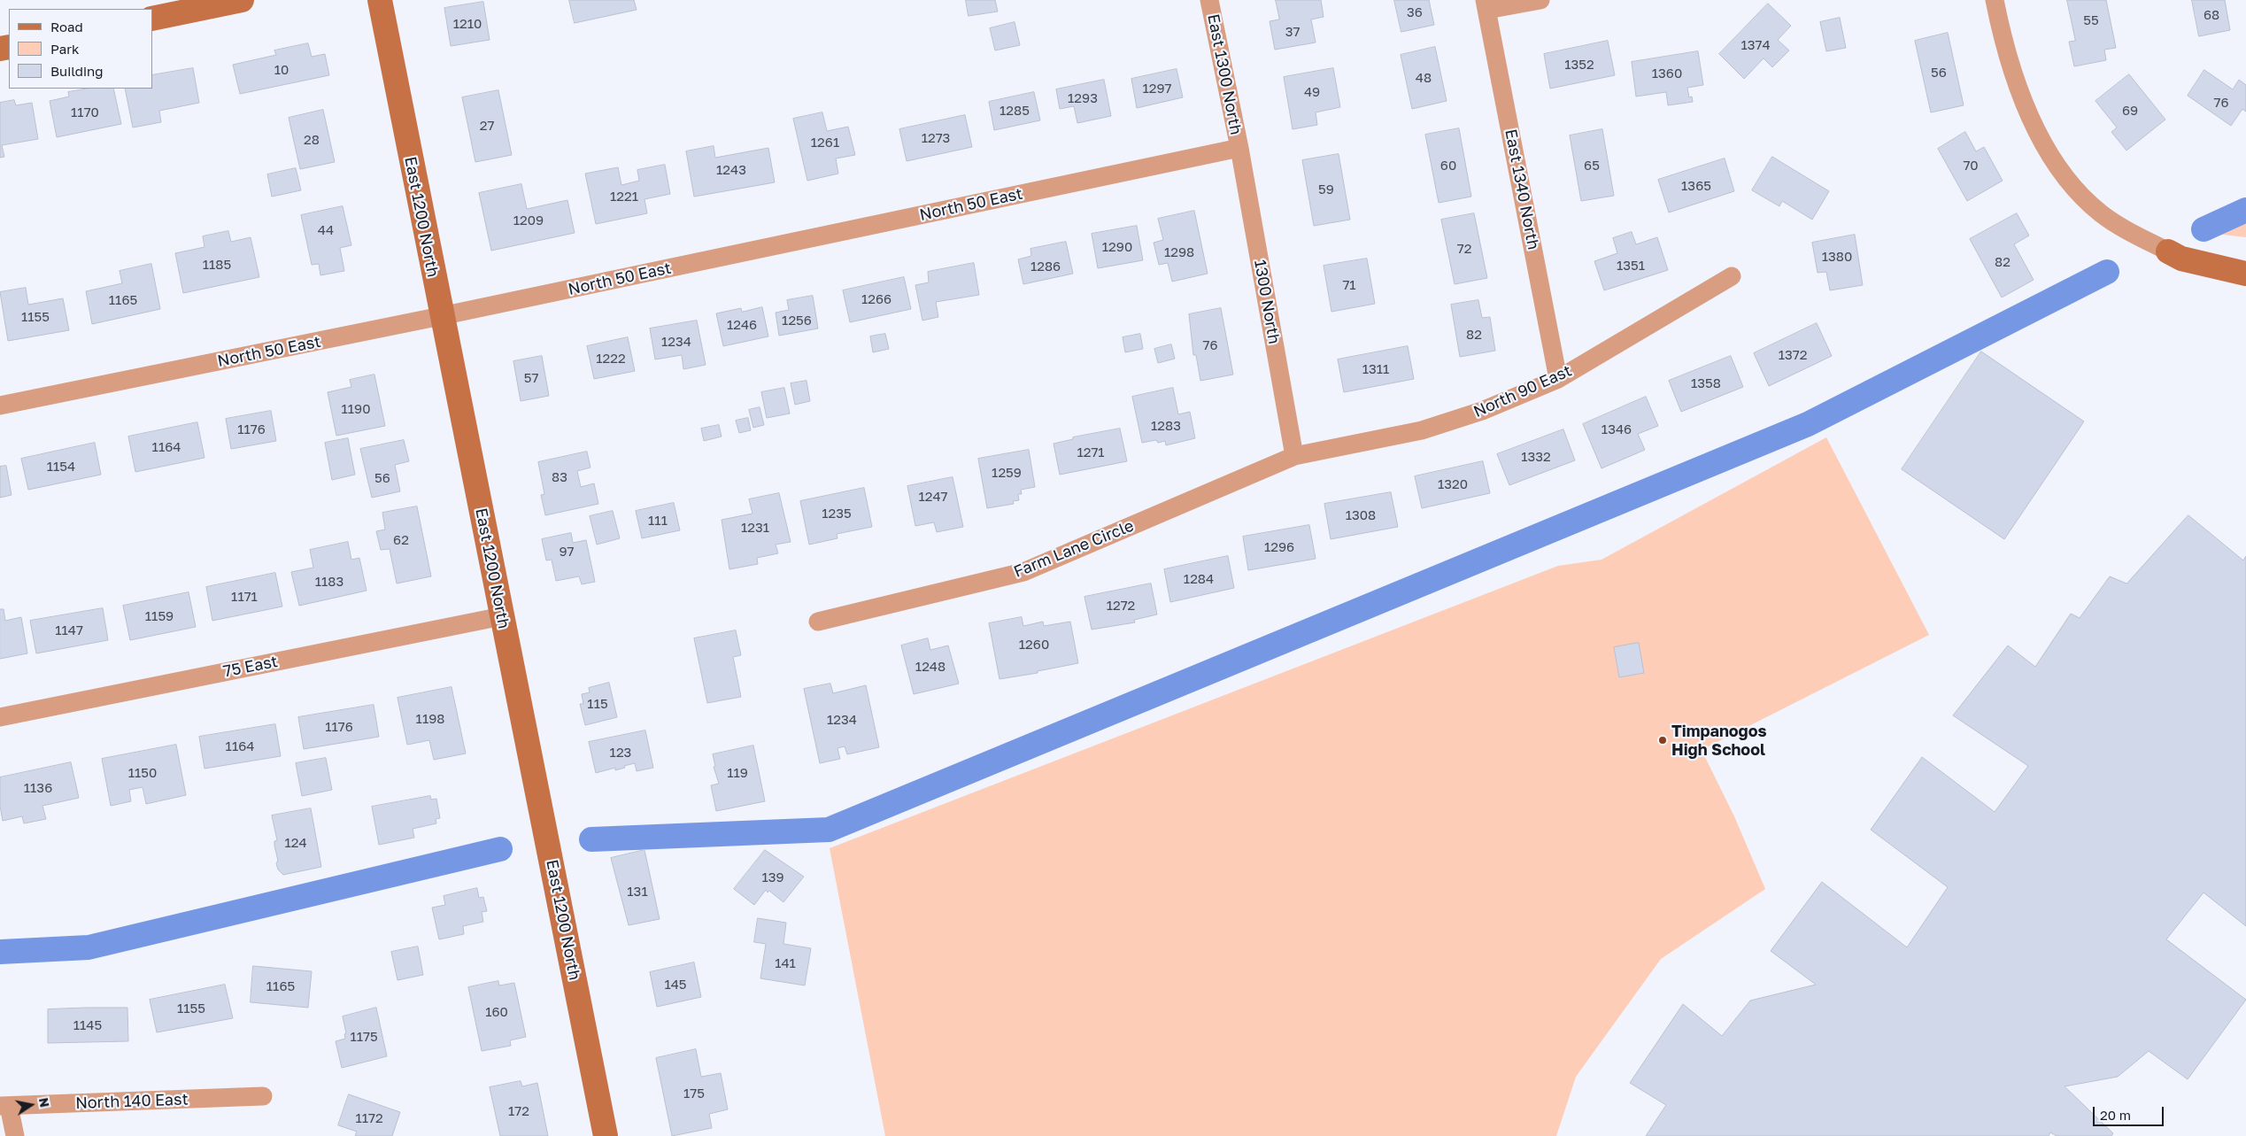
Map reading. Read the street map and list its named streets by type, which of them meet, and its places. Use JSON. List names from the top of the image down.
{
  "streets": {
    "street": [
      "East 1300 North",
      "East 1340 North",
      "North 50 East",
      "East 1200 North",
      "1300 North",
      "North 90 East",
      "Farm Lane Circle",
      "75 East",
      "North 140 East"
    ]
  },
  "crossings": [
    ["East 1300 North", "North 50 East"],
    ["East 1300 North", "1300 North"],
    ["East 1340 North", "North 90 East"],
    ["North 50 East", "East 1200 North"],
    ["North 50 East", "1300 North"],
    ["East 1200 North", "75 East"],
    ["1300 North", "North 90 East"],
    ["1300 North", "Farm Lane Circle"],
    ["North 90 East", "Farm Lane Circle"]
  ],
  "places": ["Timpanogos High School"],
  "house_numbers": [
    "36",
    "68",
    "55",
    "1210",
    "37",
    "1374",
    "1352",
    "10",
    "56",
    "1360",
    "48",
    "1297",
    "49",
    "1293",
    "76",
    "1285",
    "69",
    "1170",
    "27",
    "1273",
    "28",
    "1261",
    "60",
    "65",
    "70",
    "1243",
    "1365",
    "59",
    "1221",
    "1209",
    "44",
    "1290",
    "72",
    "1298",
    "1380",
    "82",
    "1185",
    "1351",
    "1286",
    "71",
    "1266",
    "1165",
    "1155",
    "1256",
    "1246",
    "82",
    "1234",
    "76",
    "1372",
    "1222",
    "1311",
    "57",
    "1358",
    "1190",
    "1283",
    "1176",
    "1346",
    "1164",
    "1271",
    "1332",
    "1154",
    "1259",
    "83",
    "56",
    "1320",
    "1247",
    "1235",
    "1308",
    "111",
    "1231",
    "62",
    "1296",
    "97",
    "1284",
    "1183",
    "1171",
    "1272",
    "1159",
    "1147",
    "1260",
    "1248",
    "115",
    "1198",
    "1234",
    "1176",
    "1164",
    "123",
    "1150",
    "119",
    "1136",
    "124",
    "139",
    "131",
    "141",
    "145",
    "1165",
    "1155",
    "160",
    "1145",
    "1175",
    "175",
    "172",
    "1172"
  ],
  "legend": ["Road", "Park", "Building"],
  "scale_bar": "20 m",
  "north": "right"
}
